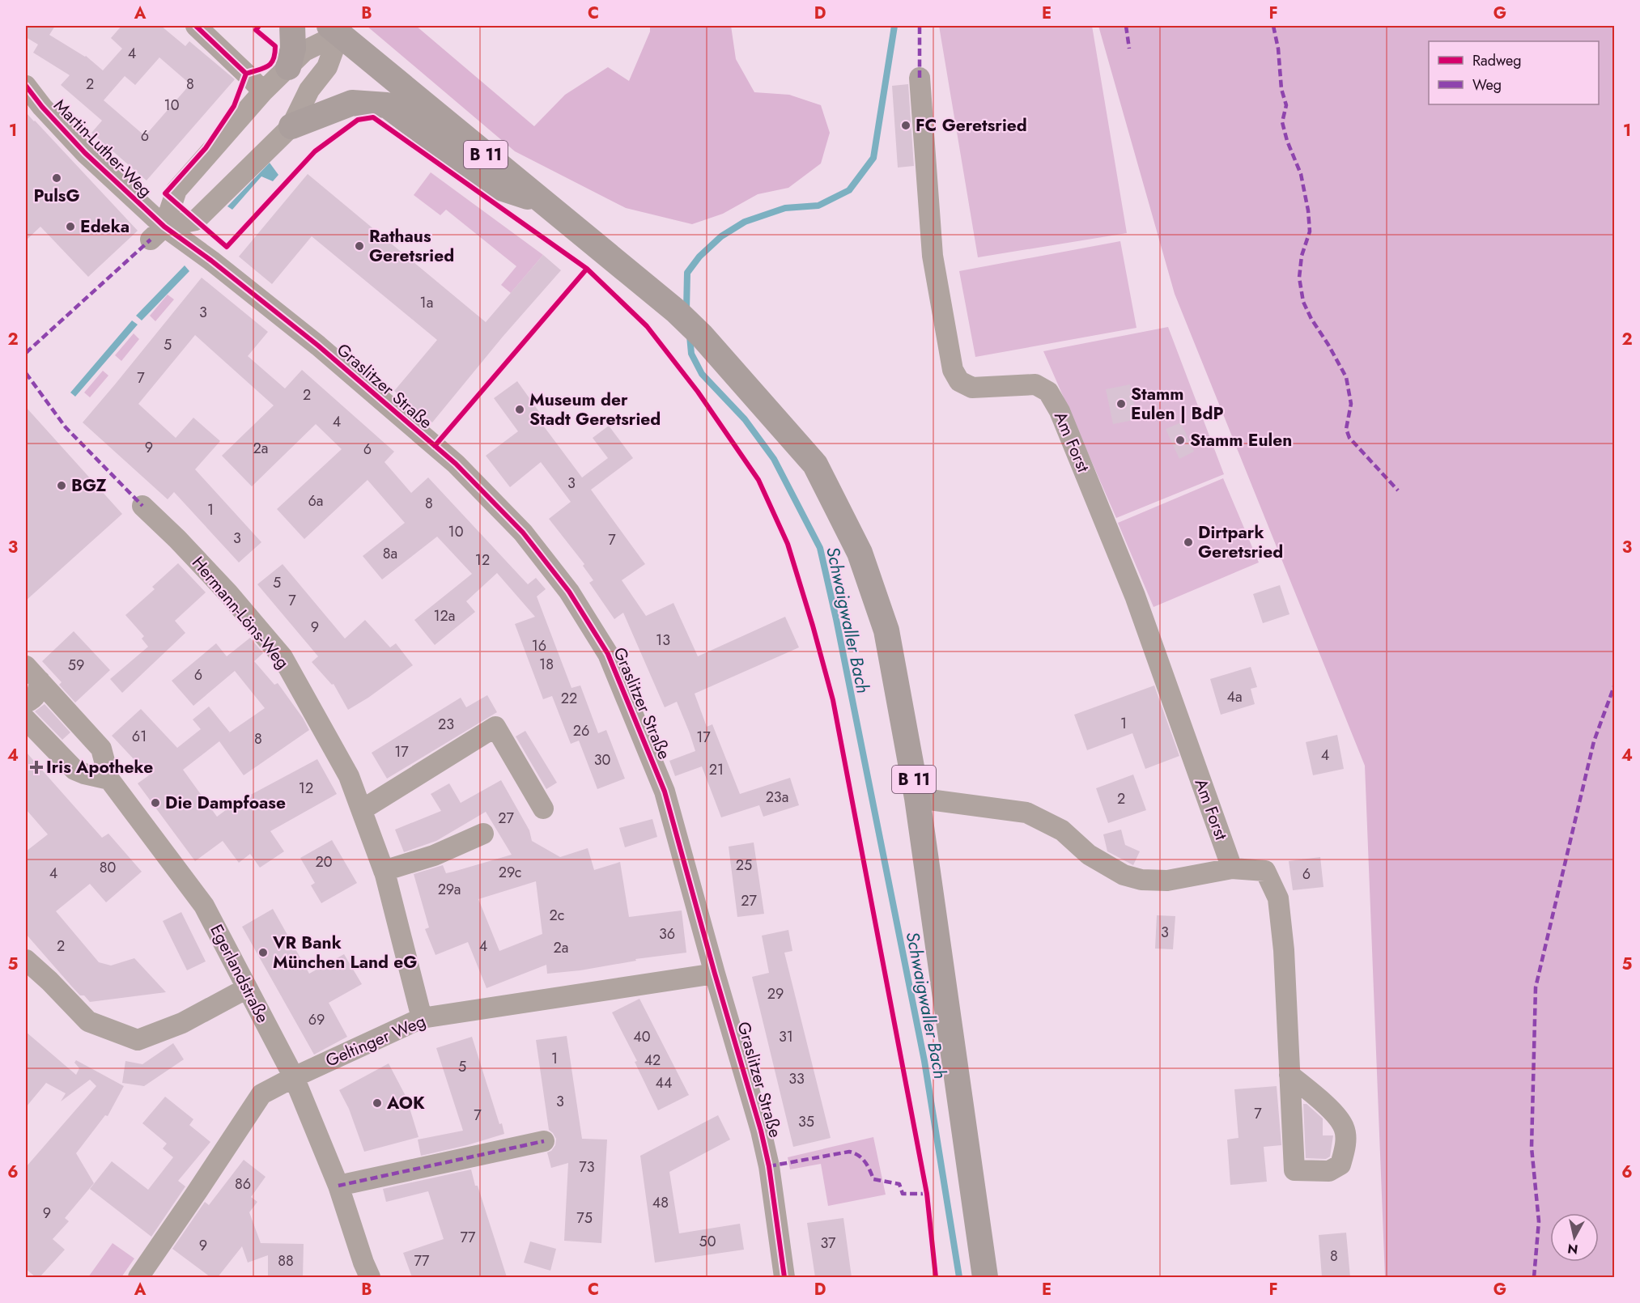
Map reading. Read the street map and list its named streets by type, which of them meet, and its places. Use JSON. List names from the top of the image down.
{
  "streets": {
    "main road": ["B 11"],
    "street": [
      "Martin-Luther-Weg",
      "Graslitzer Straße",
      "Am Forst",
      "Hermann-Löns-Weg",
      "Egerlandstraße",
      "Geltinger Weg"
    ]
  },
  "crossings": [
    ["Martin-Luther-Weg", "Graslitzer Straße"],
    ["Graslitzer Straße", "Geltinger Weg"],
    ["Hermann-Löns-Weg", "Geltinger Weg"],
    ["Egerlandstraße", "Geltinger Weg"]
  ],
  "water": ["Schwaigwaller Bach"],
  "places": {
    "other": [
      "FC Geretsried",
      "PulsG",
      "Edeka",
      "Rathaus Geretsried",
      "Stamm Eulen | BdP",
      "Museum der Stadt Geretsried",
      "Stamm Eulen",
      "BGZ",
      "Dirtpark Geretsried",
      "Die Dampfoase",
      "VR Bank München Land eG",
      "AOK"
    ],
    "health": ["Iris Apotheke"]
  },
  "house_numbers": [
    "4",
    "2",
    "8",
    "10",
    "6",
    "1a",
    "3",
    "5",
    "7",
    "2",
    "4",
    "9",
    "2a",
    "6",
    "3",
    "6a",
    "8",
    "1",
    "10",
    "3",
    "7",
    "8a",
    "12",
    "5",
    "7",
    "12a",
    "9",
    "13",
    "16",
    "18",
    "59",
    "6",
    "4a",
    "22",
    "1",
    "23",
    "26",
    "61",
    "17",
    "8",
    "17",
    "4",
    "30",
    "21",
    "12",
    "23a",
    "2",
    "27",
    "20",
    "25",
    "80",
    "29c",
    "4",
    "6",
    "29a",
    "27",
    "2c",
    "3",
    "36",
    "2",
    "4",
    "2a",
    "29",
    "69",
    "40",
    "31",
    "1",
    "42",
    "5",
    "33",
    "44",
    "3",
    "7",
    "7",
    "35",
    "73",
    "86",
    "48",
    "9",
    "75",
    "77",
    "50",
    "37",
    "9",
    "8",
    "88",
    "77"
  ],
  "legend": ["Radweg", "Weg"],
  "north": "bottom",
  "grid": {
    "columns": [
      "A",
      "B",
      "C",
      "D",
      "E",
      "F",
      "G"
    ],
    "rows": [
      "1",
      "2",
      "3",
      "4",
      "5",
      "6"
    ]
  }
}
